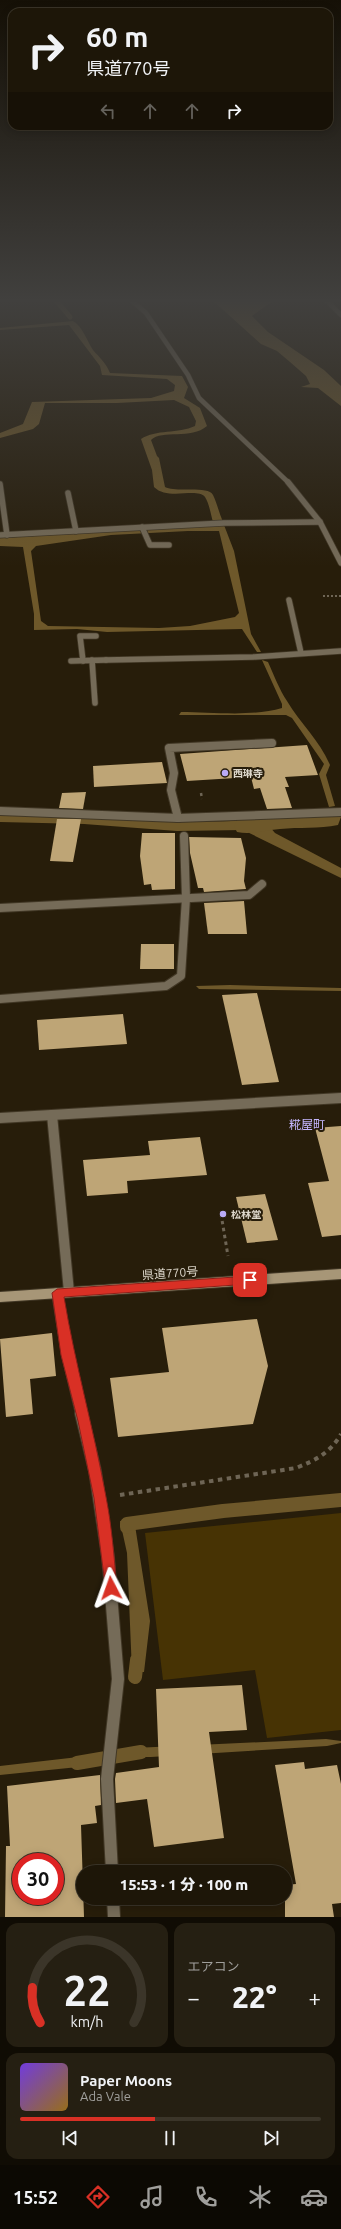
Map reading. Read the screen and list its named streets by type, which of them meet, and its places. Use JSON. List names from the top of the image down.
{
  "streets": {
    "main road": ["県道770号"]
  },
  "districts": ["糀屋町"],
  "places": ["西琳寺", "松林堂"],
  "page": {
    "turn": ["60 m", "県道770号"],
    "limit": "30",
    "trip": "15:53 · 1 分 · 100 m",
    "tile": "エアコン",
    "heat": ["−", "22°", "+"],
    "song": ["Paper Moons", "Ada Vale"],
    "tabs": "15:52",
    "gauge": ["22", "km/h"]
  }
}
